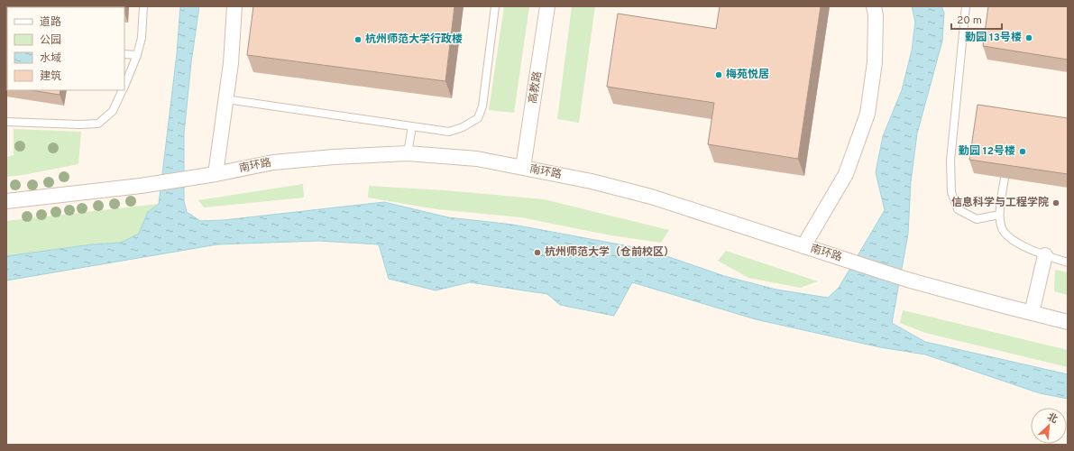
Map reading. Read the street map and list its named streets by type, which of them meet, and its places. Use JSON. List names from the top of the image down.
{
  "streets": {
    "street": ["高教路", "南环路"]
  },
  "crossings": [
    ["高教路", "南环路"]
  ],
  "places": [
    "勤园 13号楼",
    "杭州师范大学行政楼",
    "梅苑悦居",
    "勤园 12号楼",
    "信息科学与工程学院",
    "杭州师范大学（仓前校区）"
  ],
  "legend": [
    "道路",
    "公园",
    "水域",
    "建筑"
  ],
  "scale_bar": "20 m",
  "north": "top right"
}
